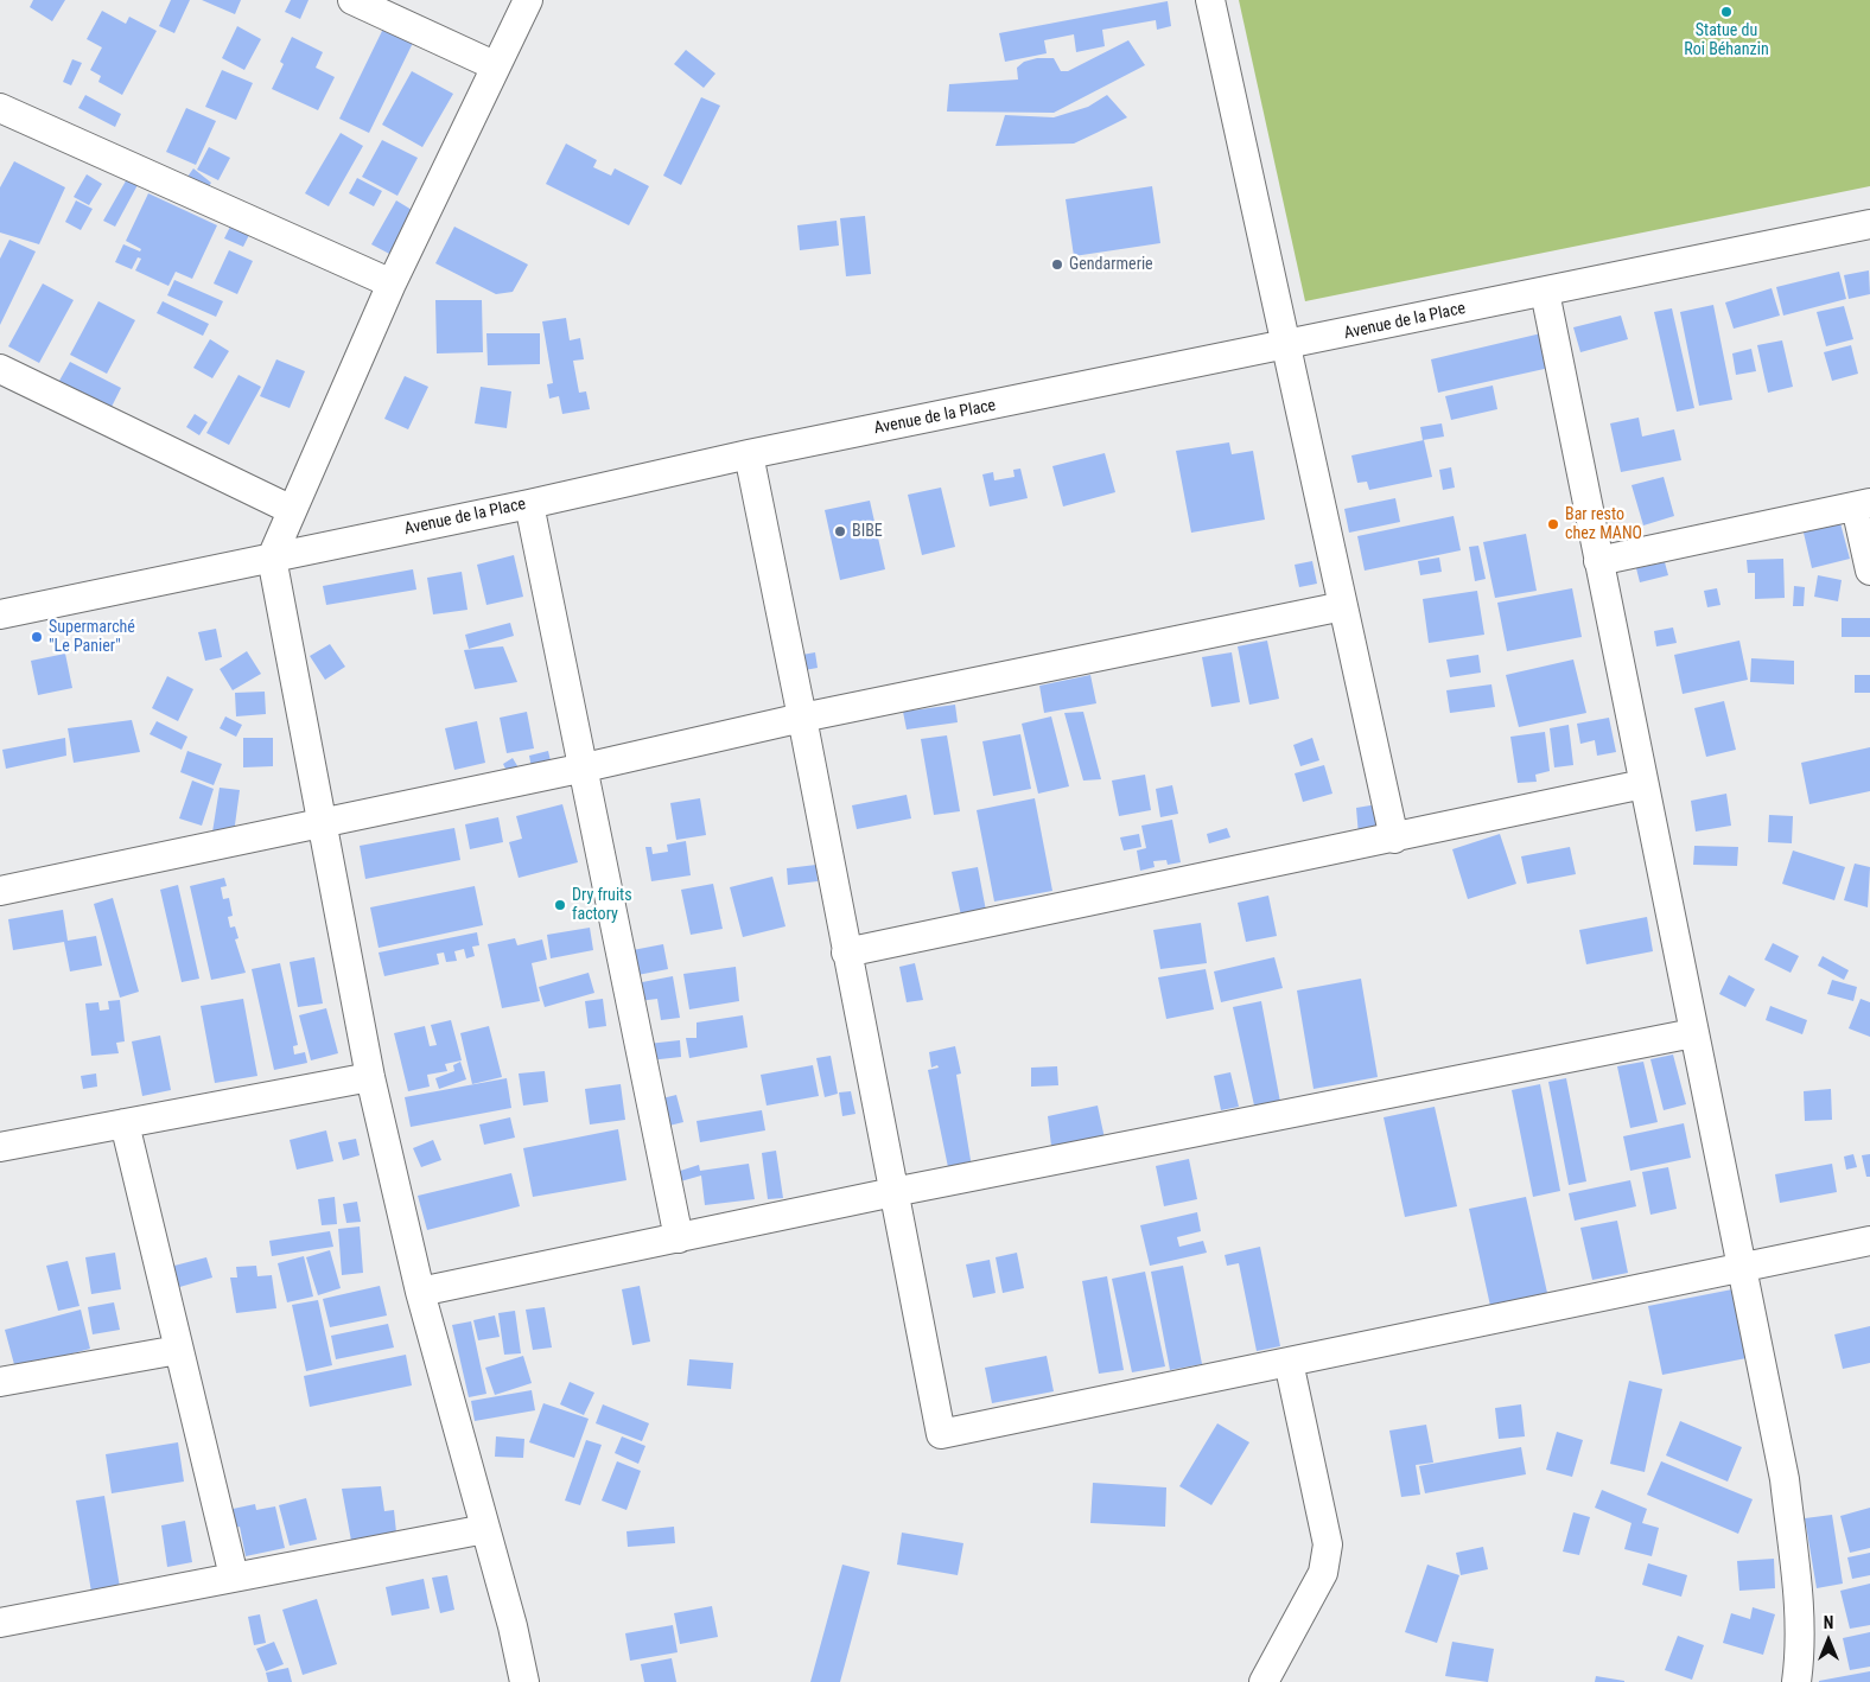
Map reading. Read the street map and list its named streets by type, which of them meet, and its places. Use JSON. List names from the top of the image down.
{
  "streets": {
    "street": ["Avenue de la Place"]
  },
  "places": [
    "Statue du Roi Béhanzin",
    "Gendarmerie",
    "Bar resto chez MANO",
    "BIBE",
    "Supermarché \"Le Panier\"",
    "Dry fruits factory"
  ],
  "north": "top"
}
